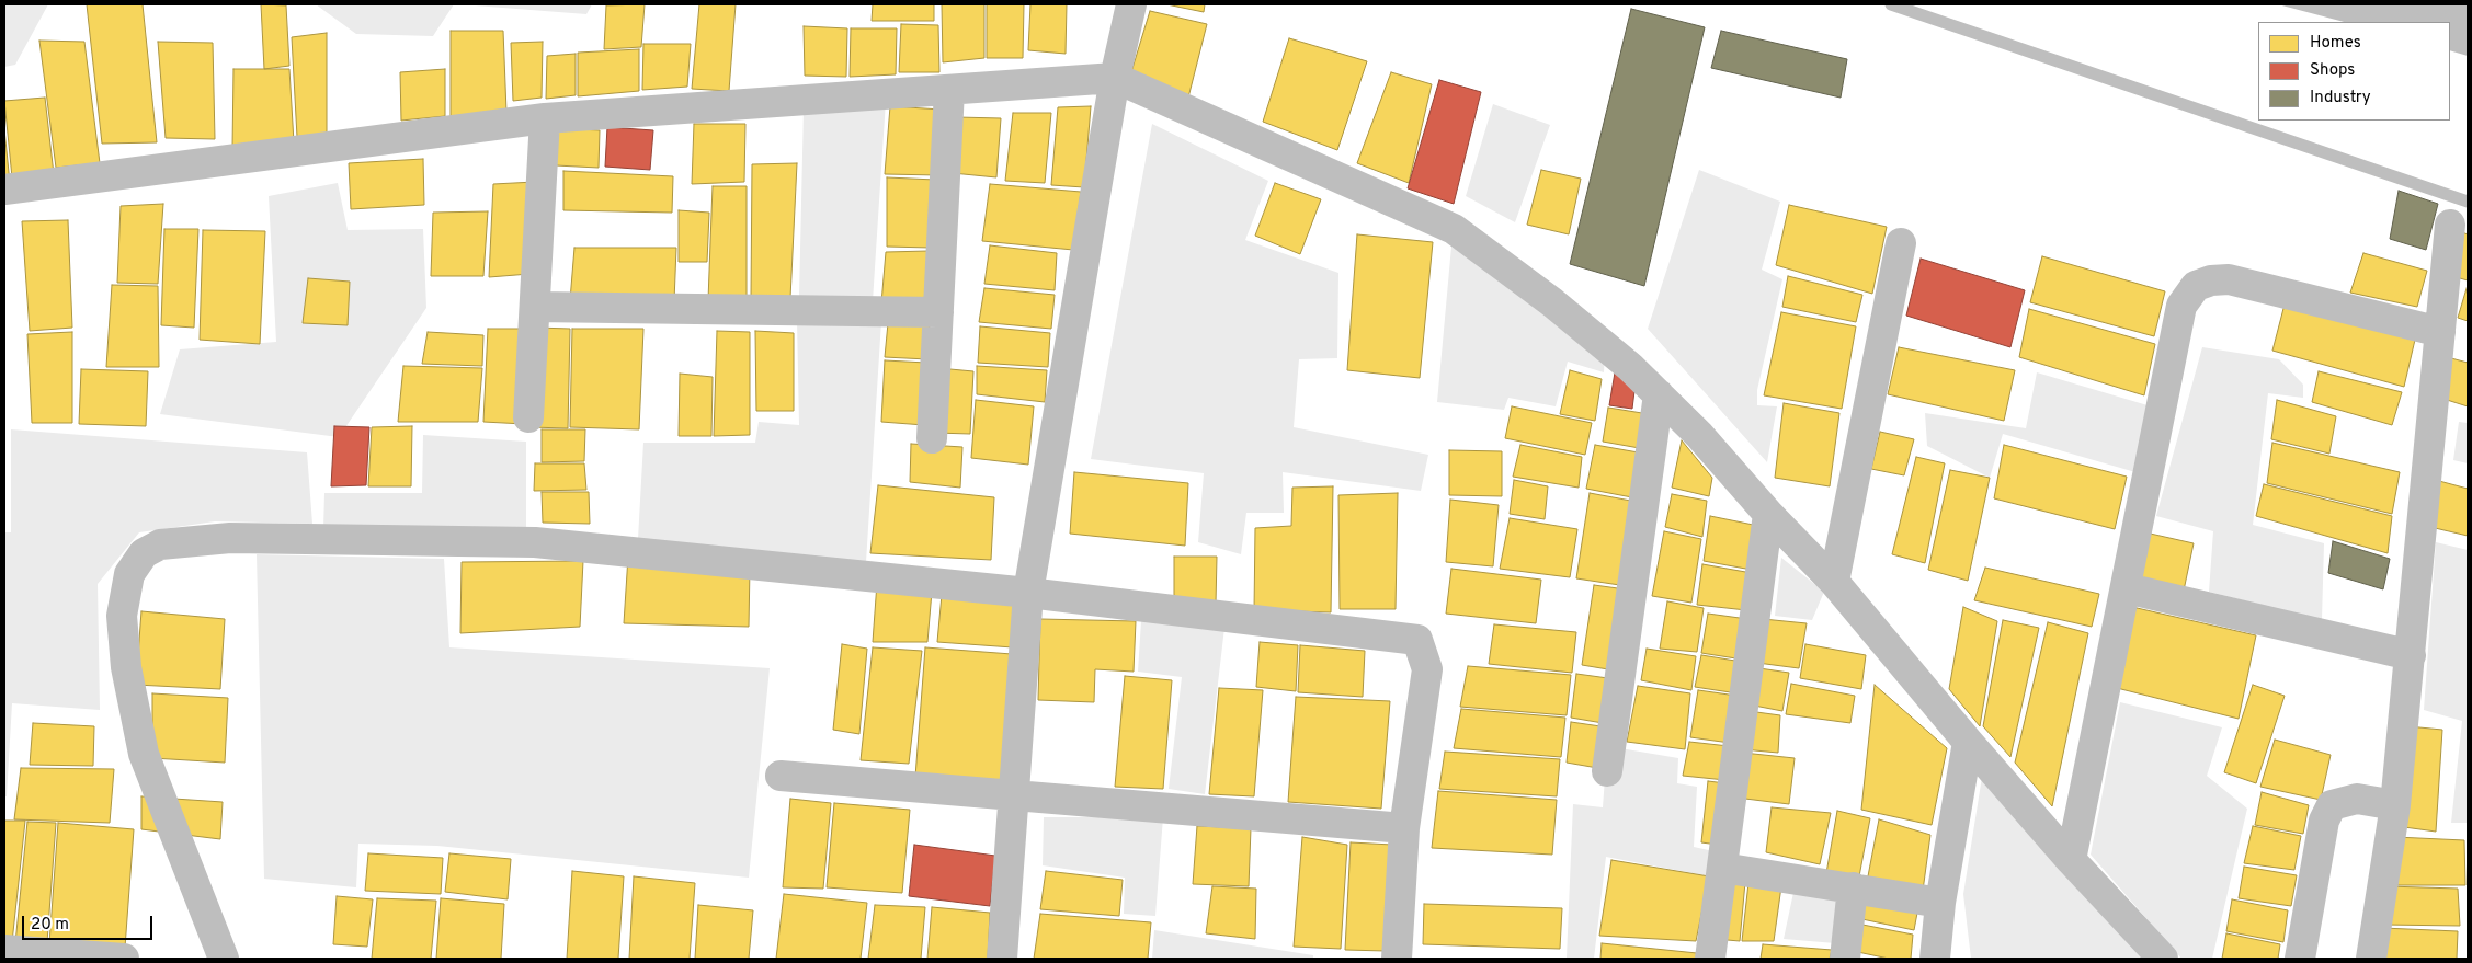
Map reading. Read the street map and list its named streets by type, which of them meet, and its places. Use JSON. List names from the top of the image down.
{
  "legend": ["Homes", "Shops", "Industry"],
  "scale_bar": "20 m"
}
